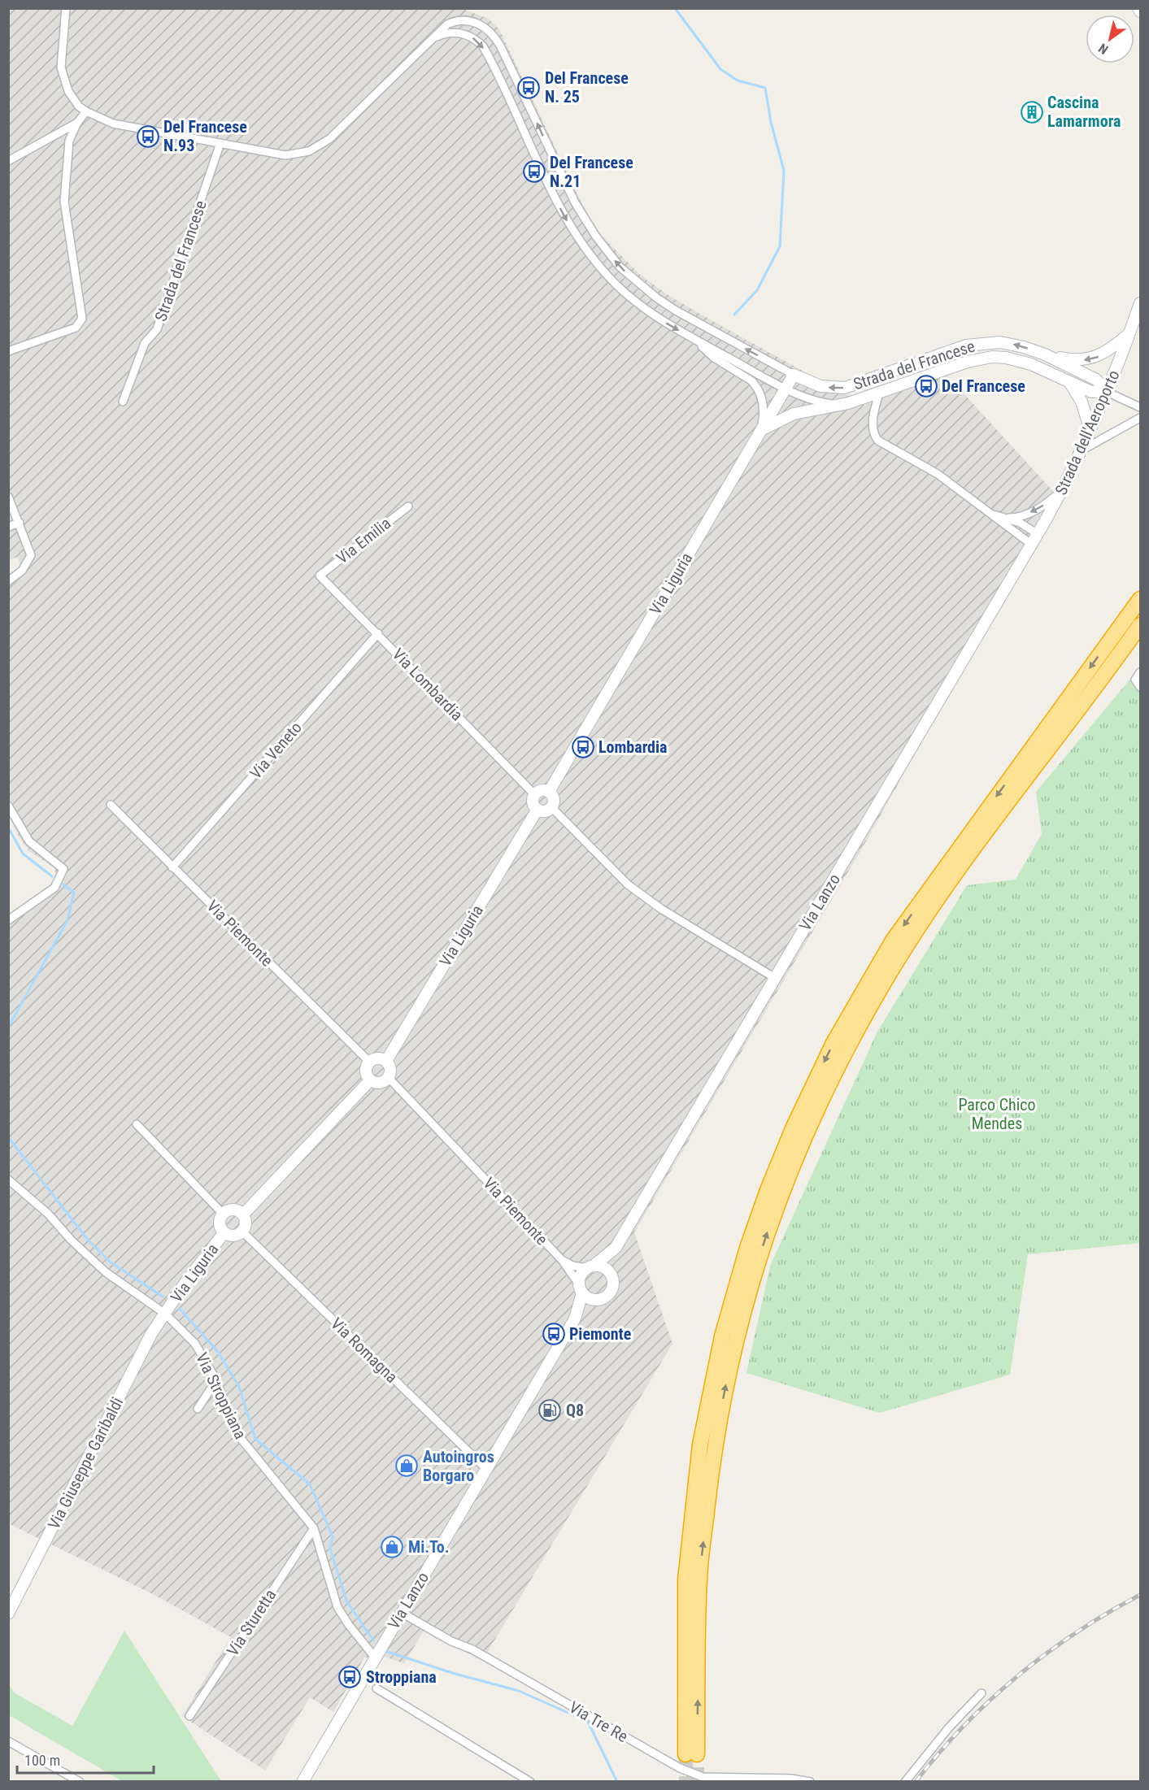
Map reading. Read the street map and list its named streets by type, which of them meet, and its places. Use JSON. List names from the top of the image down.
{
  "streets": {
    "street": [
      "Strada del Francese",
      "Strada dell'Aeroporto",
      "Via Emilia",
      "Via Liguria",
      "Via Lombardia",
      "Via Veneto",
      "Via Lanzo",
      "Via Piemonte",
      "Via Romagna",
      "Via Stroppiana",
      "Via Giuseppe Garibaldi",
      "Via Sturetta",
      "Via Tre Re"
    ]
  },
  "crossings": [
    ["Strada del Francese", "Strada dell'Aeroporto"],
    ["Strada del Francese", "Via Liguria"],
    ["Strada dell'Aeroporto", "Via Lanzo"],
    ["Via Emilia", "Via Lombardia"],
    ["Via Liguria", "Via Lombardia"],
    ["Via Liguria", "Via Piemonte"],
    ["Via Liguria", "Via Romagna"],
    ["Via Liguria", "Via Stroppiana"],
    ["Via Liguria", "Via Giuseppe Garibaldi"],
    ["Via Lombardia", "Via Veneto"],
    ["Via Veneto", "Via Piemonte"],
    ["Via Lanzo", "Via Piemonte"],
    ["Via Lanzo", "Via Romagna"],
    ["Via Lanzo", "Via Stroppiana"],
    ["Via Lanzo", "Via Tre Re"],
    ["Via Stroppiana", "Via Giuseppe Garibaldi"],
    ["Via Stroppiana", "Via Sturetta"]
  ],
  "parks": ["Parco Chico Mendes"],
  "places": {
    "bus stop": [
      "Del Francese N. 25",
      "Del Francese N.93",
      "Del Francese N.21",
      "Del Francese",
      "Lombardia",
      "Piemonte",
      "Stroppiana"
    ],
    "building": ["Cascina Lamarmora"],
    "fuel station": ["Q8"],
    "shop": ["Autoingros Borgaro", "Mi.To."]
  },
  "scale_bar": "100 m",
  "north": "bottom left"
}
